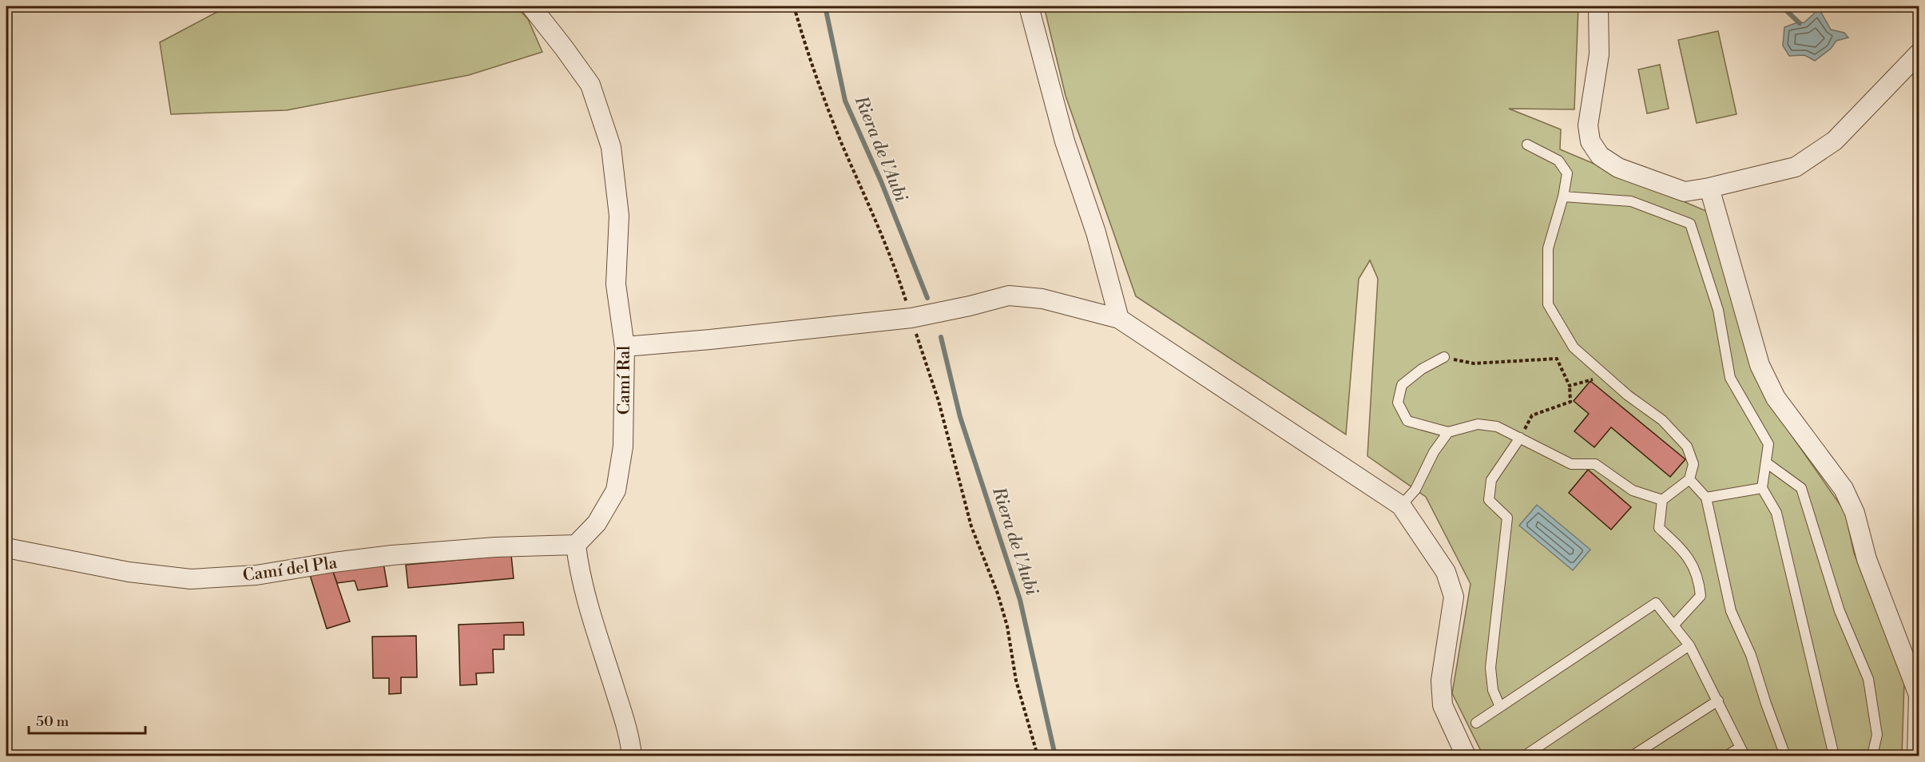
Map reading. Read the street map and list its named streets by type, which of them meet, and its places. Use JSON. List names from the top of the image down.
{
  "streets": {
    "street": ["Camí Ral", "Camí del Pla"]
  },
  "crossings": [
    ["Camí Ral", "Camí del Pla"]
  ],
  "water": ["Riera de l'Aubi"],
  "scale_bar": "50 m"
}
